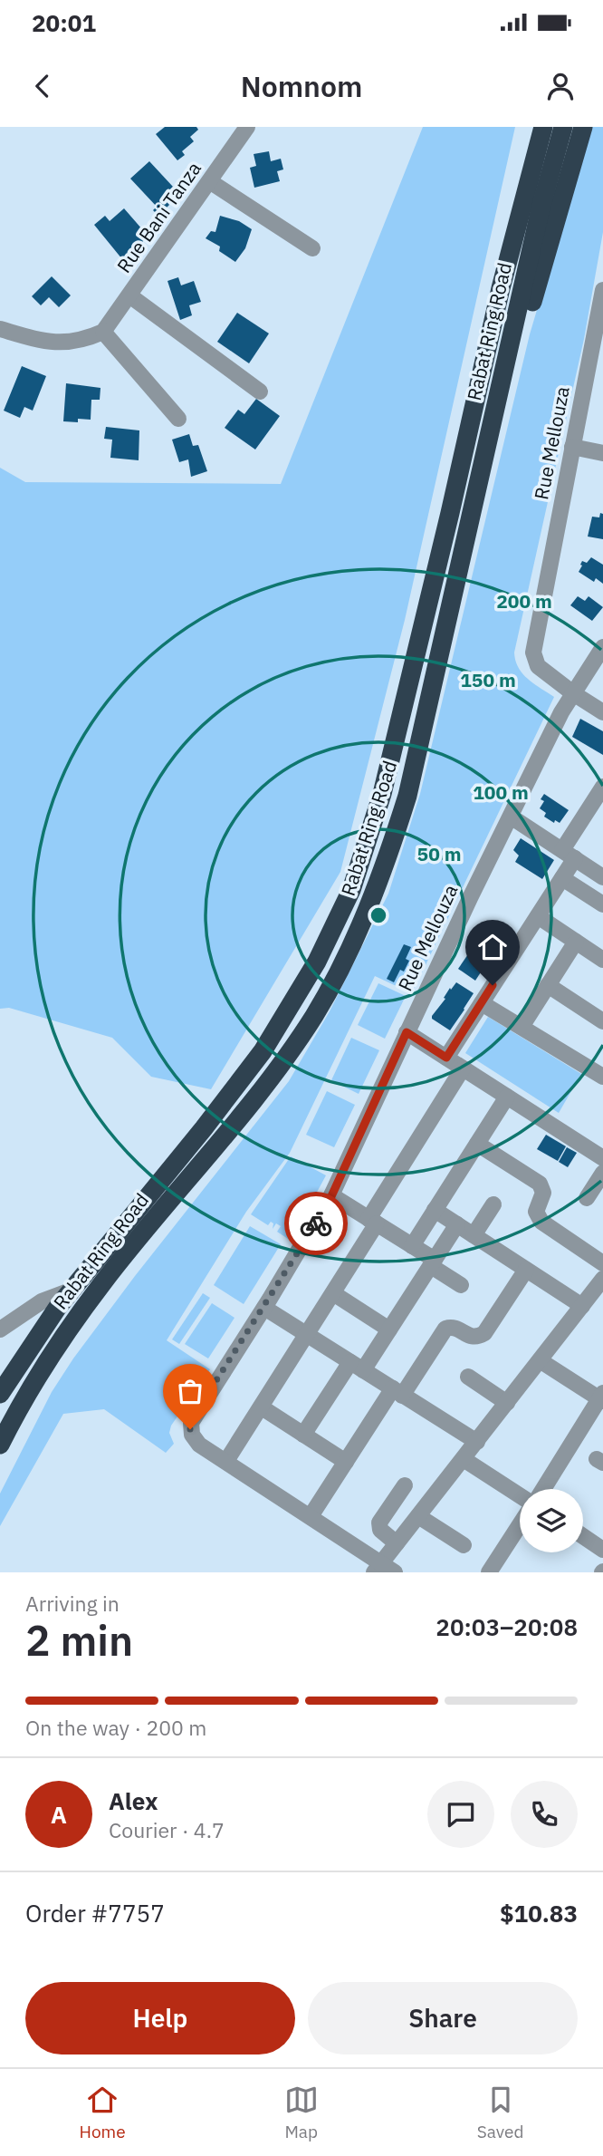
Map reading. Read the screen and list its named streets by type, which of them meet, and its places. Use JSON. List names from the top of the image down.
{
  "streets": {
    "highway": ["Rabat Ring Road"],
    "street": ["Rue Bani Tanza", "Rue Mellouza"]
  },
  "page": {
    "status": "20:01",
    "header": "Nomnom",
    "heading": ["2 min", "Arriving in", "20:03–20:08"],
    "panel": [
      "Alex",
      "Courier · 4.7",
      "Order #7757",
      "$10.83"
    ],
    "bar": "On the way · 200 m",
    "round": "A",
    "buttons": ["Help", "Share"],
    "tabs": ["Home", "Map", "Saved"]
  },
  "rings": [
    "200 m",
    "150 m",
    "100 m",
    "50 m"
  ]
}
